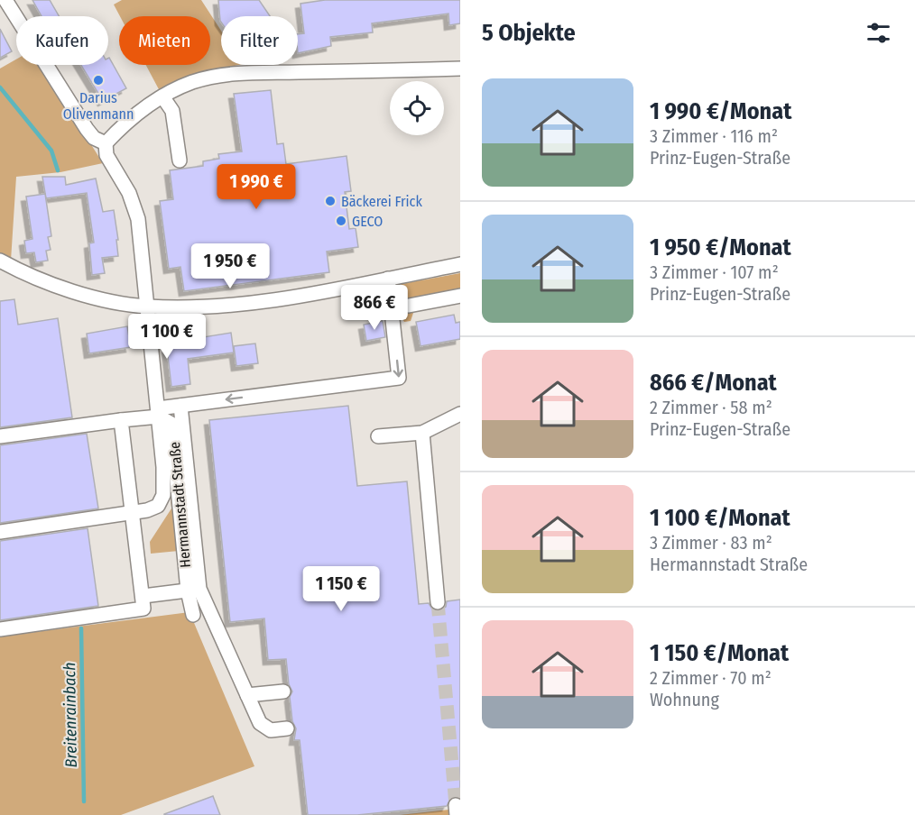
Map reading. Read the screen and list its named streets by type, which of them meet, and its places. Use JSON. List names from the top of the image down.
{
  "streets": {
    "street": ["Hermannstadt Straße"]
  },
  "water": ["Breitenrainbach"],
  "places": ["Darius Olivenmann", "Bäckerei Frick", "GECO"],
  "page": {
    "heading": "5 Objekte",
    "chip": ["Kaufen", "Mieten", "Filter"],
    "list": [
      {
        "name": "1 990 €/Monat",
        "note": "3 Zimmer · 116 m² · Prinz-Eugen-Straße"
      },
      {
        "name": "1 950 €/Monat",
        "note": "3 Zimmer · 107 m² · Prinz-Eugen-Straße"
      },
      {
        "name": "866 €/Monat",
        "note": "2 Zimmer · 58 m² · Prinz-Eugen-Straße"
      },
      {
        "name": "1 100 €/Monat",
        "note": "3 Zimmer · 83 m² · Hermannstadt Straße"
      },
      {
        "name": "1 150 €/Monat",
        "note": "2 Zimmer · 70 m² · Wohnung"
      }
    ],
    "price": [
      "1 990 €",
      "1 950 €",
      "866 €",
      "1 100 €",
      "1 150 €"
    ]
  }
}
